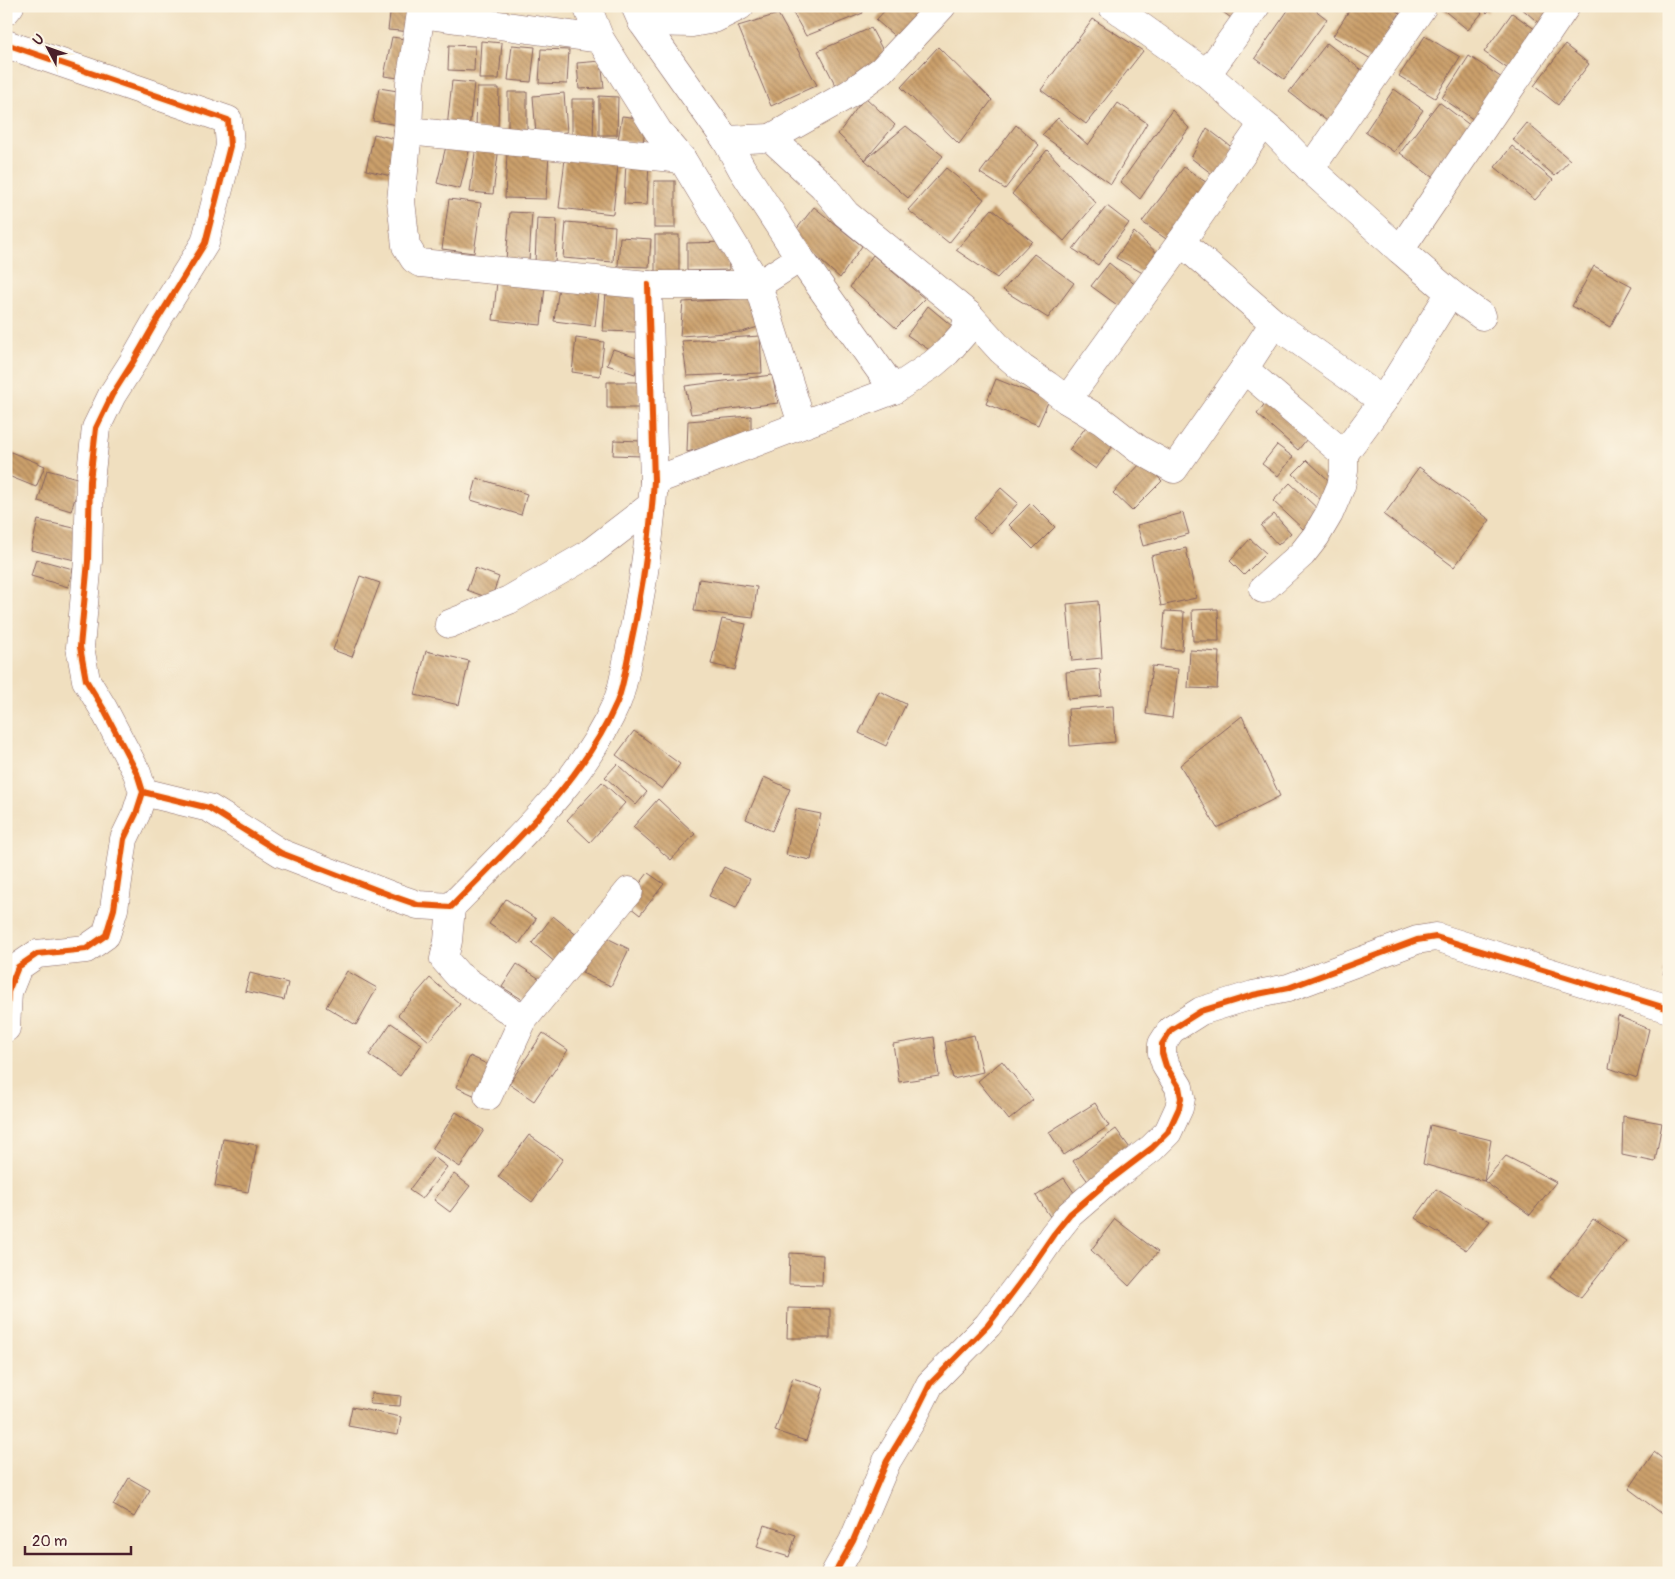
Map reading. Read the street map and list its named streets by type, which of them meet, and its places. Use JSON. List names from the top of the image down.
{
  "scale_bar": "20 m",
  "north": "top left"
}
